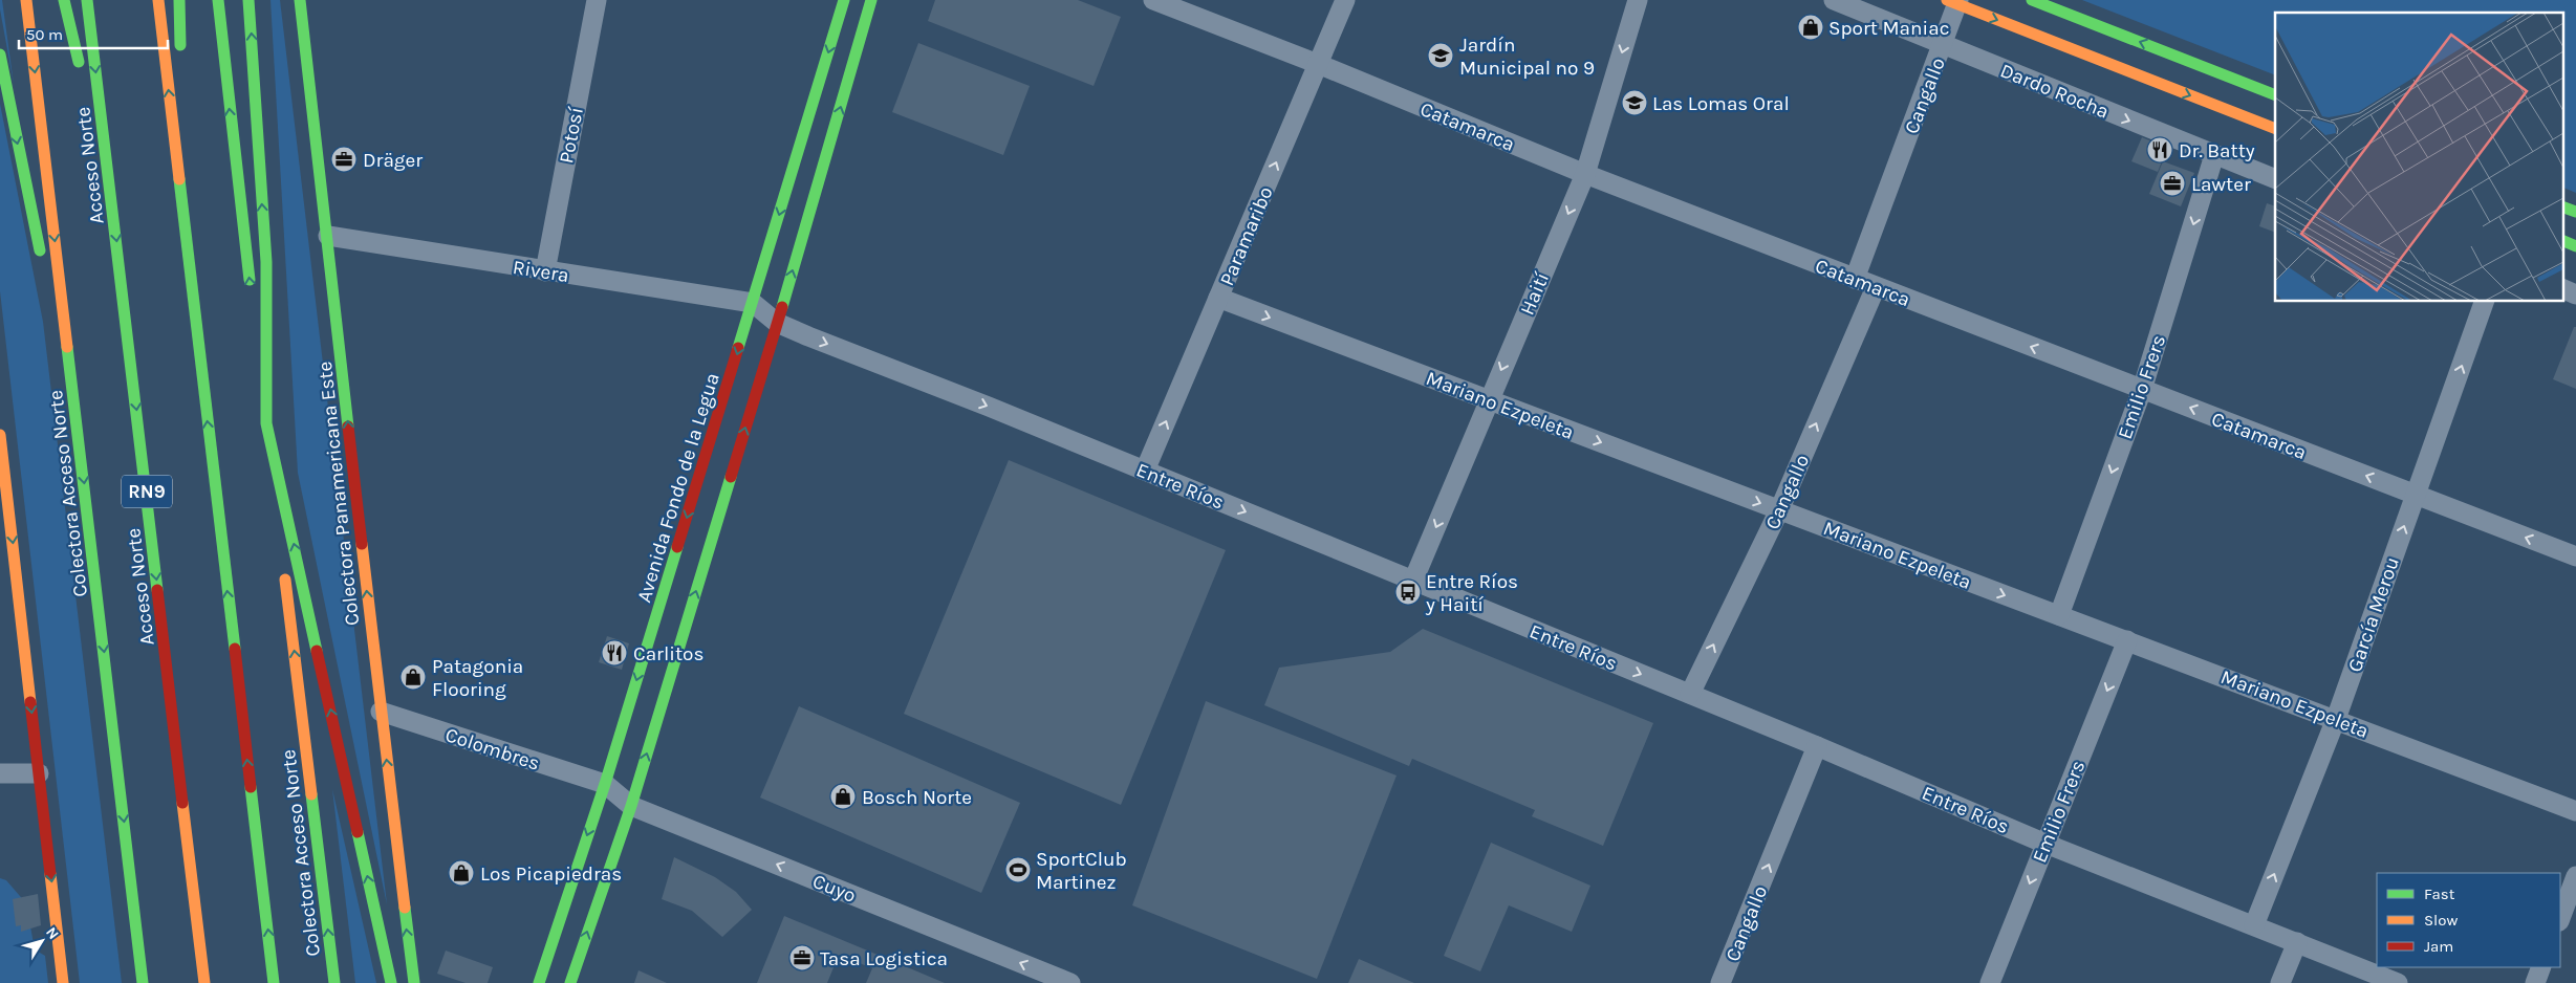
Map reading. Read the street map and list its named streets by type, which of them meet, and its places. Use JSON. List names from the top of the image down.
{
  "streets": {
    "main road": [
      "Acceso Norte",
      "Avenida Fondo de la Legua",
      "RN9",
      "Colectora Acceso Norte",
      "Colectora Panamericana Este"
    ],
    "street": [
      "Dardo Rocha",
      "Cangallo",
      "Catamarca",
      "Potosí",
      "Paramaribo",
      "Rivera",
      "Haití",
      "Emilio Frers",
      "Mariano Ezpeleta",
      "Entre Ríos",
      "García Merou",
      "Colombres",
      "Cuyo"
    ]
  },
  "crossings": [
    ["Dardo Rocha", "Cangallo"],
    ["Dardo Rocha", "Emilio Frers"],
    ["Cangallo", "Catamarca"],
    ["Cangallo", "Mariano Ezpeleta"],
    ["Cangallo", "Entre Ríos"],
    ["Catamarca", "Paramaribo"],
    ["Catamarca", "Haití"],
    ["Catamarca", "Emilio Frers"],
    ["Catamarca", "García Merou"],
    ["Potosí", "Rivera"],
    ["Paramaribo", "Mariano Ezpeleta"],
    ["Paramaribo", "Entre Ríos"],
    ["Rivera", "Entre Ríos"],
    ["Rivera", "Avenida Fondo de la Legua"],
    ["Rivera", "Colectora Panamericana Este"],
    ["Haití", "Mariano Ezpeleta"],
    ["Haití", "Entre Ríos"],
    ["Emilio Frers", "Mariano Ezpeleta"],
    ["Emilio Frers", "Entre Ríos"],
    ["Mariano Ezpeleta", "García Merou"],
    ["Entre Ríos", "Avenida Fondo de la Legua"],
    ["Entre Ríos", "García Merou"],
    ["Avenida Fondo de la Legua", "Colombres"],
    ["Avenida Fondo de la Legua", "Cuyo"],
    ["Colectora Panamericana Este", "Colombres"],
    ["Colombres", "Cuyo"]
  ],
  "one_way": [
    "Dardo Rocha",
    "Cangallo",
    "Catamarca",
    "Paramaribo",
    "Haití",
    "Emilio Frers",
    "Mariano Ezpeleta",
    "Entre Ríos",
    "García Merou",
    "Cuyo"
  ],
  "places": {
    "shop": [
      "Sport Maniac",
      "Patagonia Flooring",
      "Bosch Norte",
      "Los Picapiedras"
    ],
    "school or university": ["Jardín Municipal nº 9", "Las Lomas Oral"],
    "restaurant": ["Dr. Batty", "Carlitos"],
    "office": ["Dräger", "Lawter", "Tasa Logistica"],
    "bus stop": ["Entre Ríos y Haití"],
    "sports": ["SportClub Martinez"]
  },
  "legend": ["Fast", "Slow", "Jam"],
  "scale_bar": "50 m",
  "north": "top right"
}
